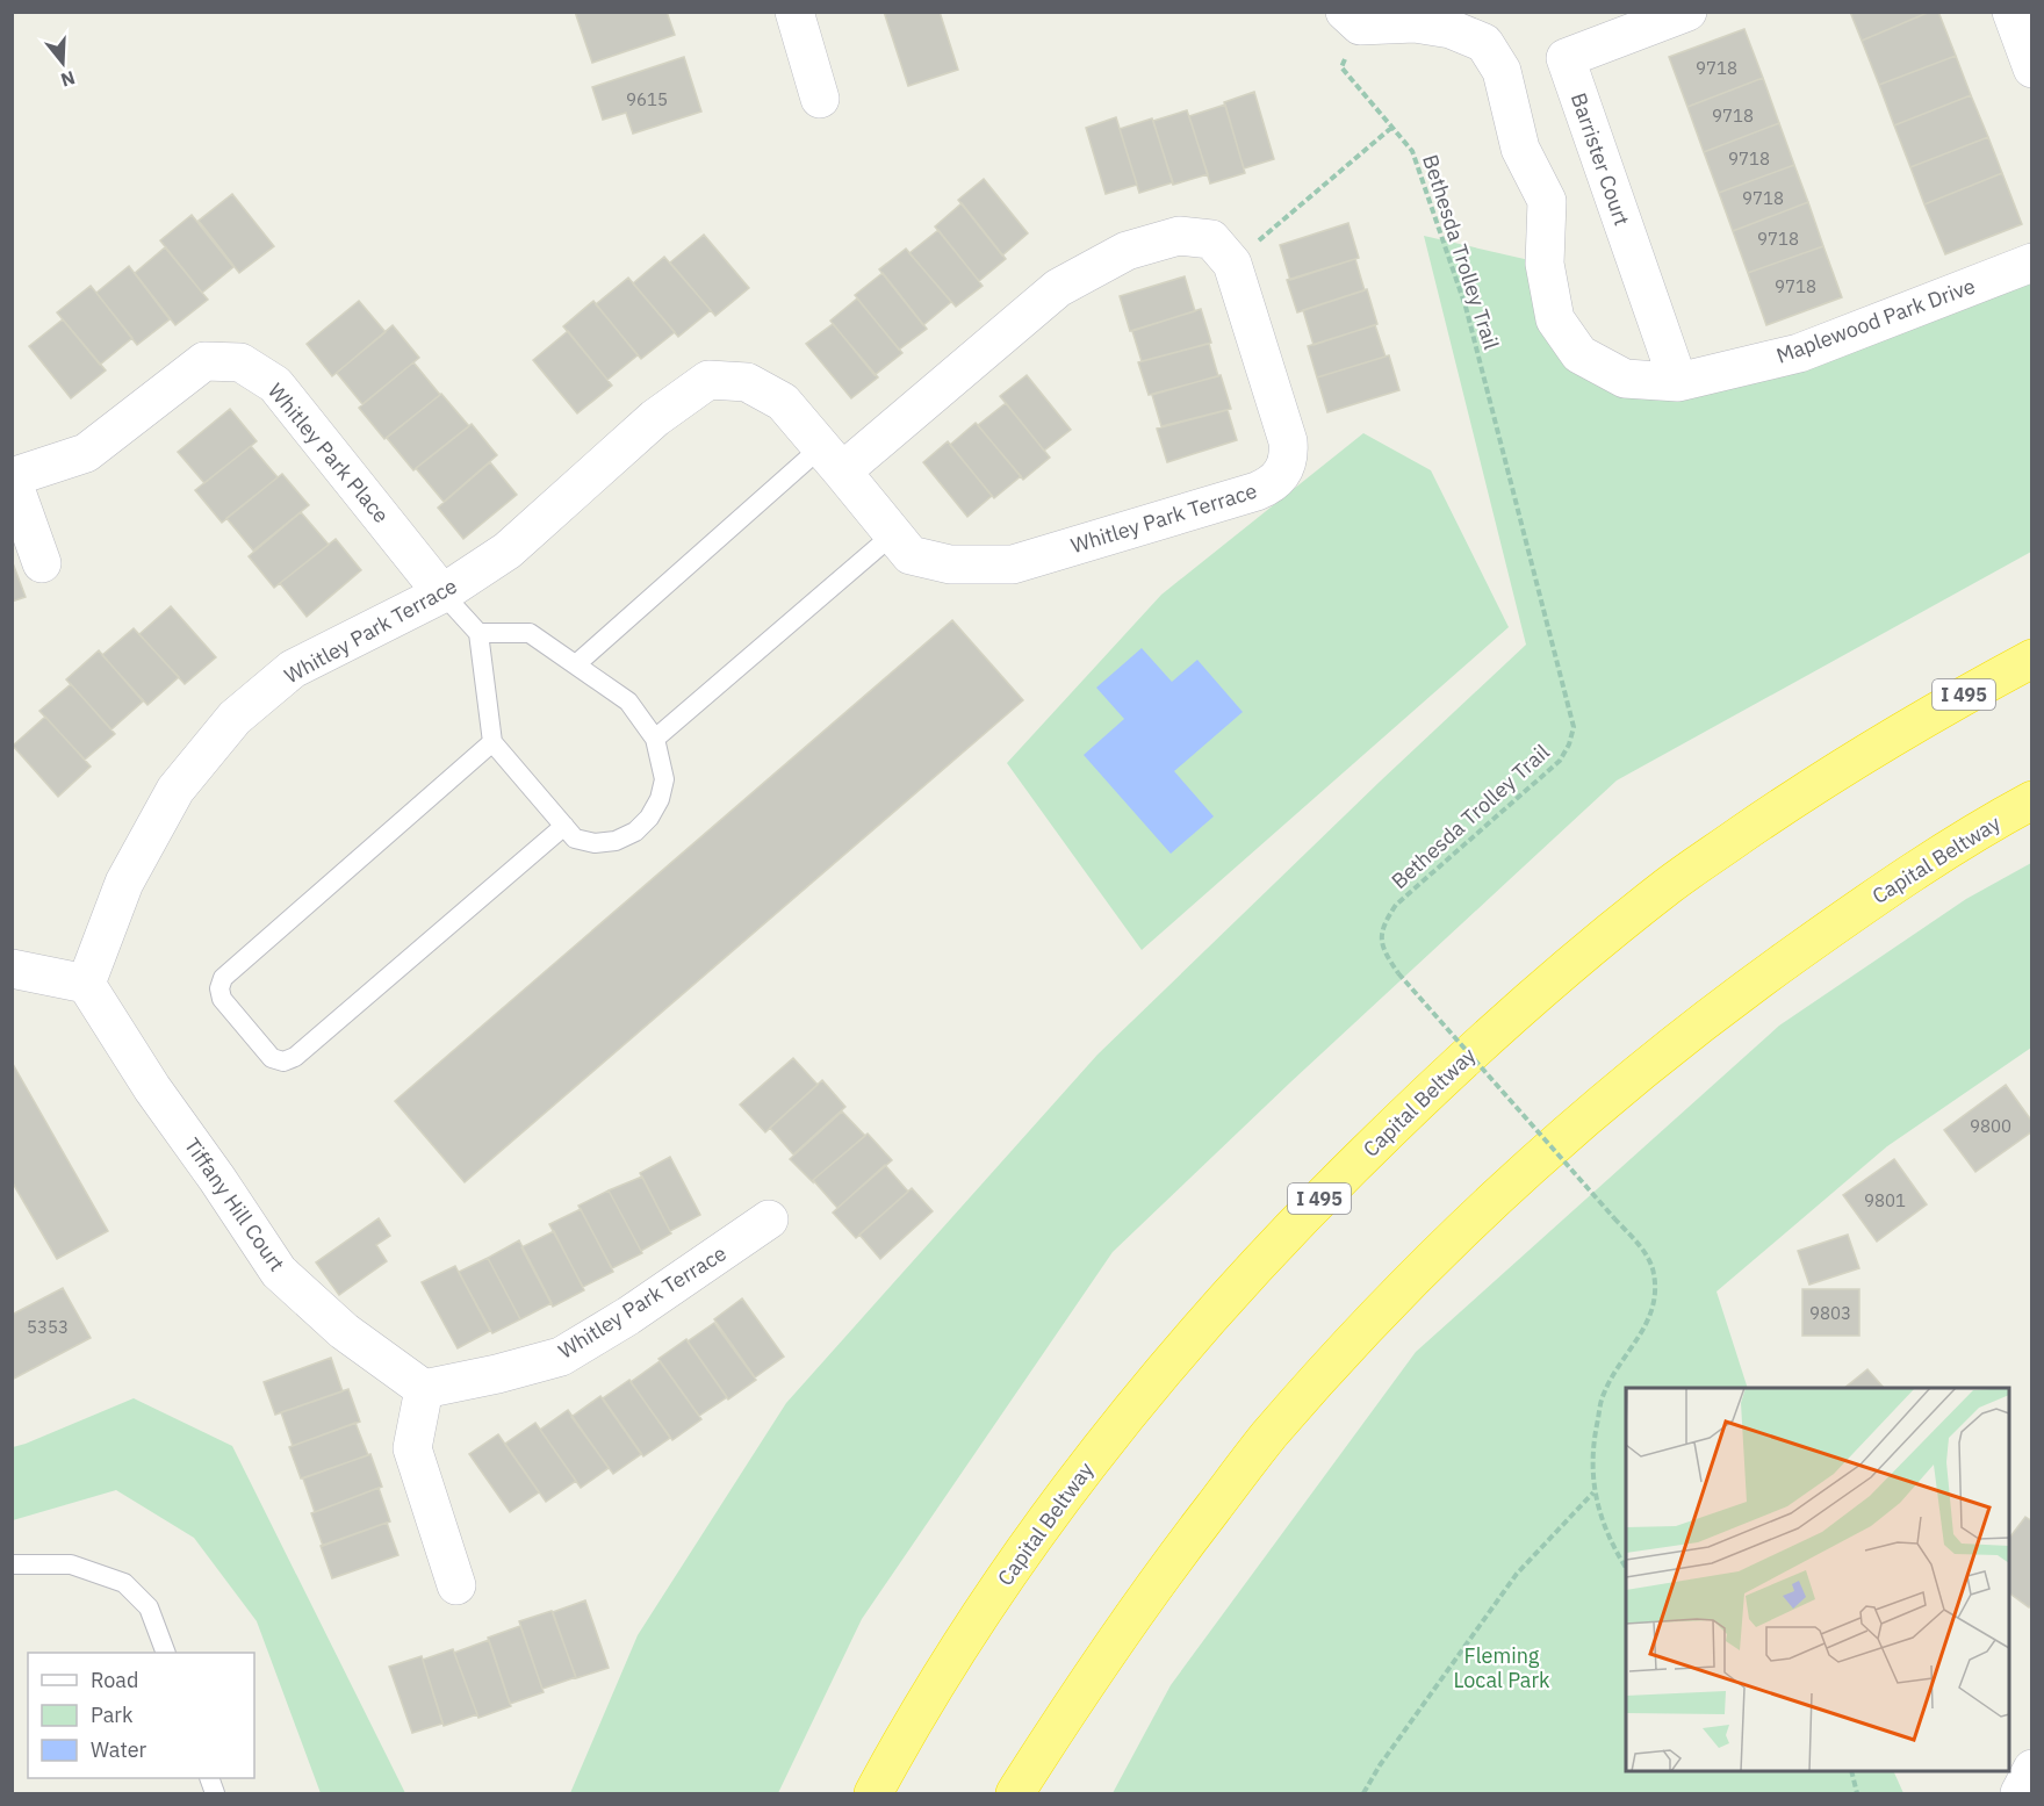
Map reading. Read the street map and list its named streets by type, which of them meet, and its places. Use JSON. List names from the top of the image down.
{
  "streets": {
    "highway": ["I 495", "Capital Beltway"],
    "street": [
      "Barrister Court",
      "Maplewood Park Drive",
      "Whitley Park Place",
      "Whitley Park Terrace",
      "Tiffany Hill Court"
    ],
    "path": ["Bethesda Trolley Trail"]
  },
  "crossings": [
    ["Barrister Court", "Maplewood Park Drive"],
    ["Bethesda Trolley Trail", "Maplewood Park Drive"],
    ["Whitley Park Place", "Whitley Park Terrace"],
    ["Whitley Park Terrace", "Tiffany Hill Court"]
  ],
  "parks": ["Fleming Local Park"],
  "house_numbers": [
    "9718",
    "9615",
    "9718",
    "9718",
    "9718",
    "9718",
    "9718",
    "9800",
    "9801",
    "9803",
    "5353"
  ],
  "legend": ["Road", "Park", "Water"],
  "north": "bottom"
}
